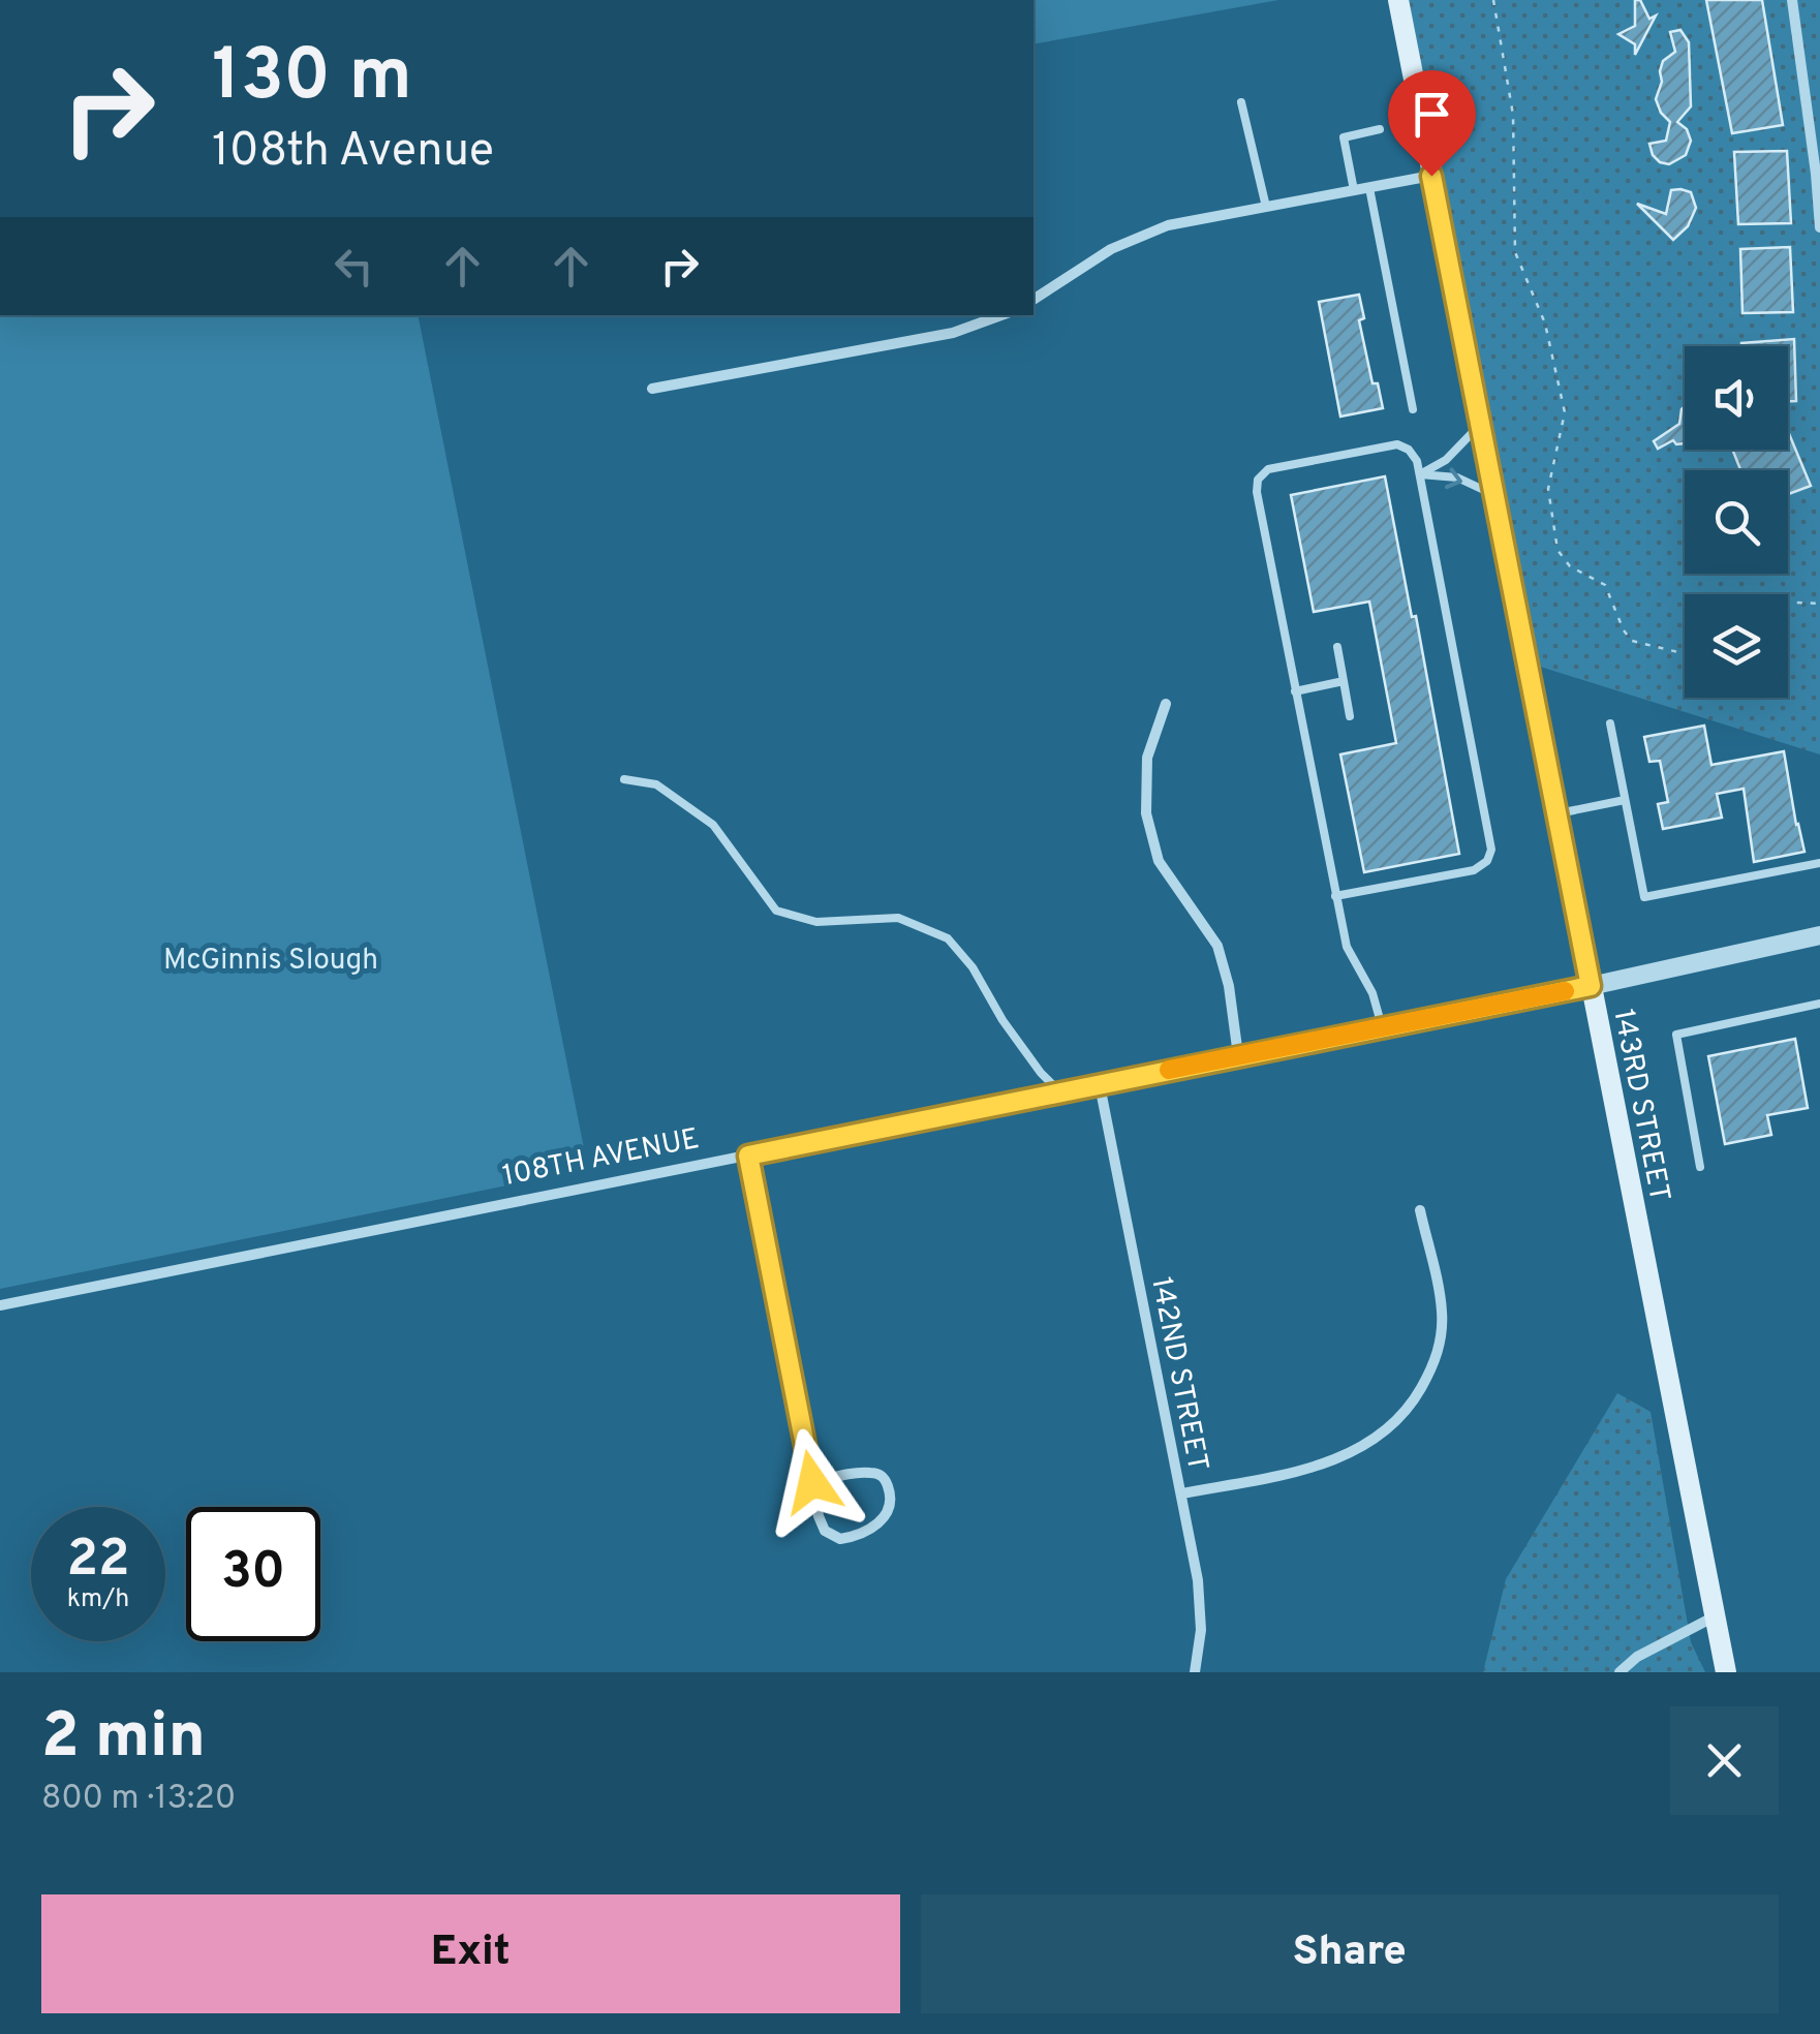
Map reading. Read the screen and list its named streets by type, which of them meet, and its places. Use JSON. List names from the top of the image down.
{
  "streets": {
    "main road": ["143RD STREET"],
    "street": ["108TH AVENUE", "142ND STREET"]
  },
  "crossings": [
    ["143RD STREET", "108TH AVENUE"],
    ["108TH AVENUE", "142ND STREET"]
  ],
  "parks": ["McGinnis Slough"],
  "page": {
    "turn": ["130 m", "108th Avenue"],
    "speed": "22 km/h",
    "limit": "30",
    "heading": ["2 min", "800 m · 13:20"],
    "buttons": ["Exit", "Share"]
  }
}
